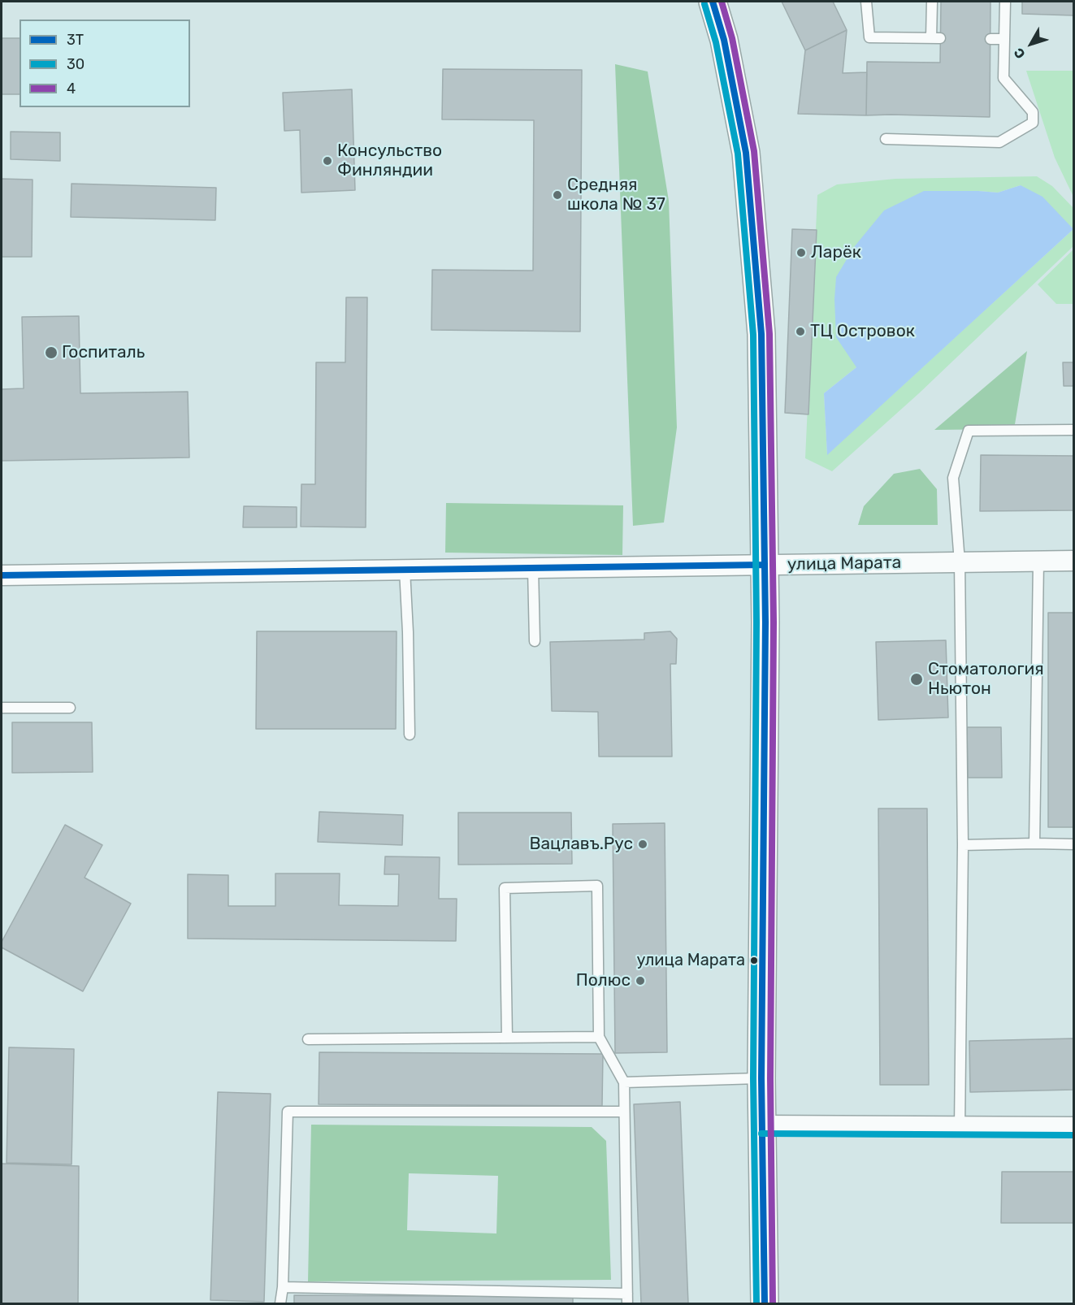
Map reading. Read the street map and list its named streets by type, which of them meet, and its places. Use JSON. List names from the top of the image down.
{
  "streets": {
    "street": ["улица Марата"]
  },
  "places": [
    "Консульство Финляндии",
    "Средняя школа № 37",
    "Ларёк",
    "ТЦ Островок",
    "Госпиталь",
    "Стоматология Ньютон",
    "Вацлавъ.Рус",
    "улица Марата",
    "Полюс"
  ],
  "lines": ["transit line 3Т", "transit line 4", "transit line 30"],
  "legend": ["3Т", "30", "4"],
  "north": "bottom left"
}
